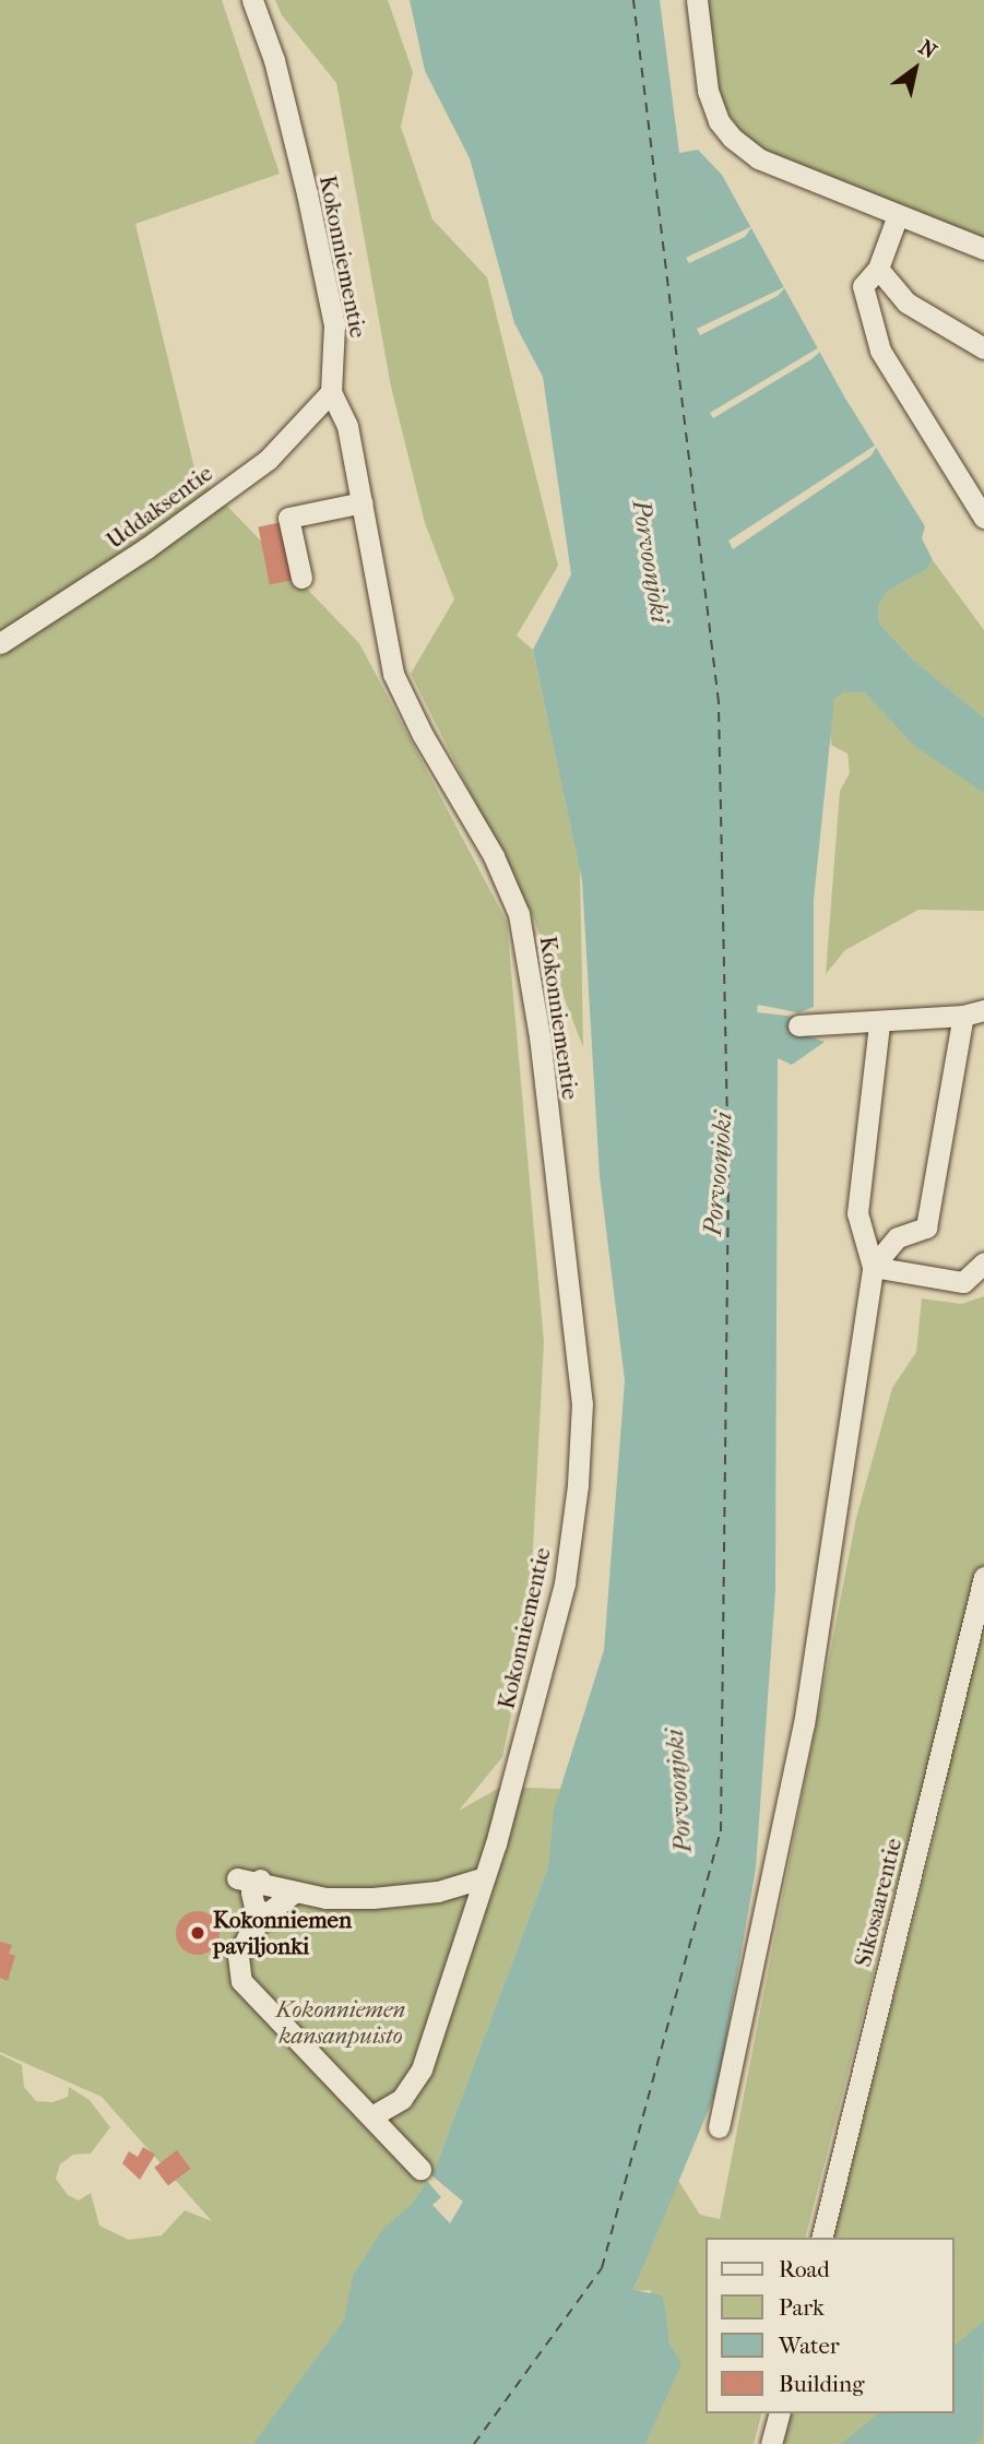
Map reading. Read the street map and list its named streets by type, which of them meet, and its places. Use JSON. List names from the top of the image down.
{
  "streets": {
    "street": ["Kokonniementie", "Uddaksentie", "Sikosaarentie"]
  },
  "crossings": [
    ["Kokonniementie", "Uddaksentie"]
  ],
  "water": ["Porvoonjoki"],
  "parks": ["Kokonniemen kansanpuisto"],
  "places": ["Kokonniemen paviljonki"],
  "legend": [
    "Road",
    "Park",
    "Water",
    "Building"
  ],
  "north": "top right"
}
